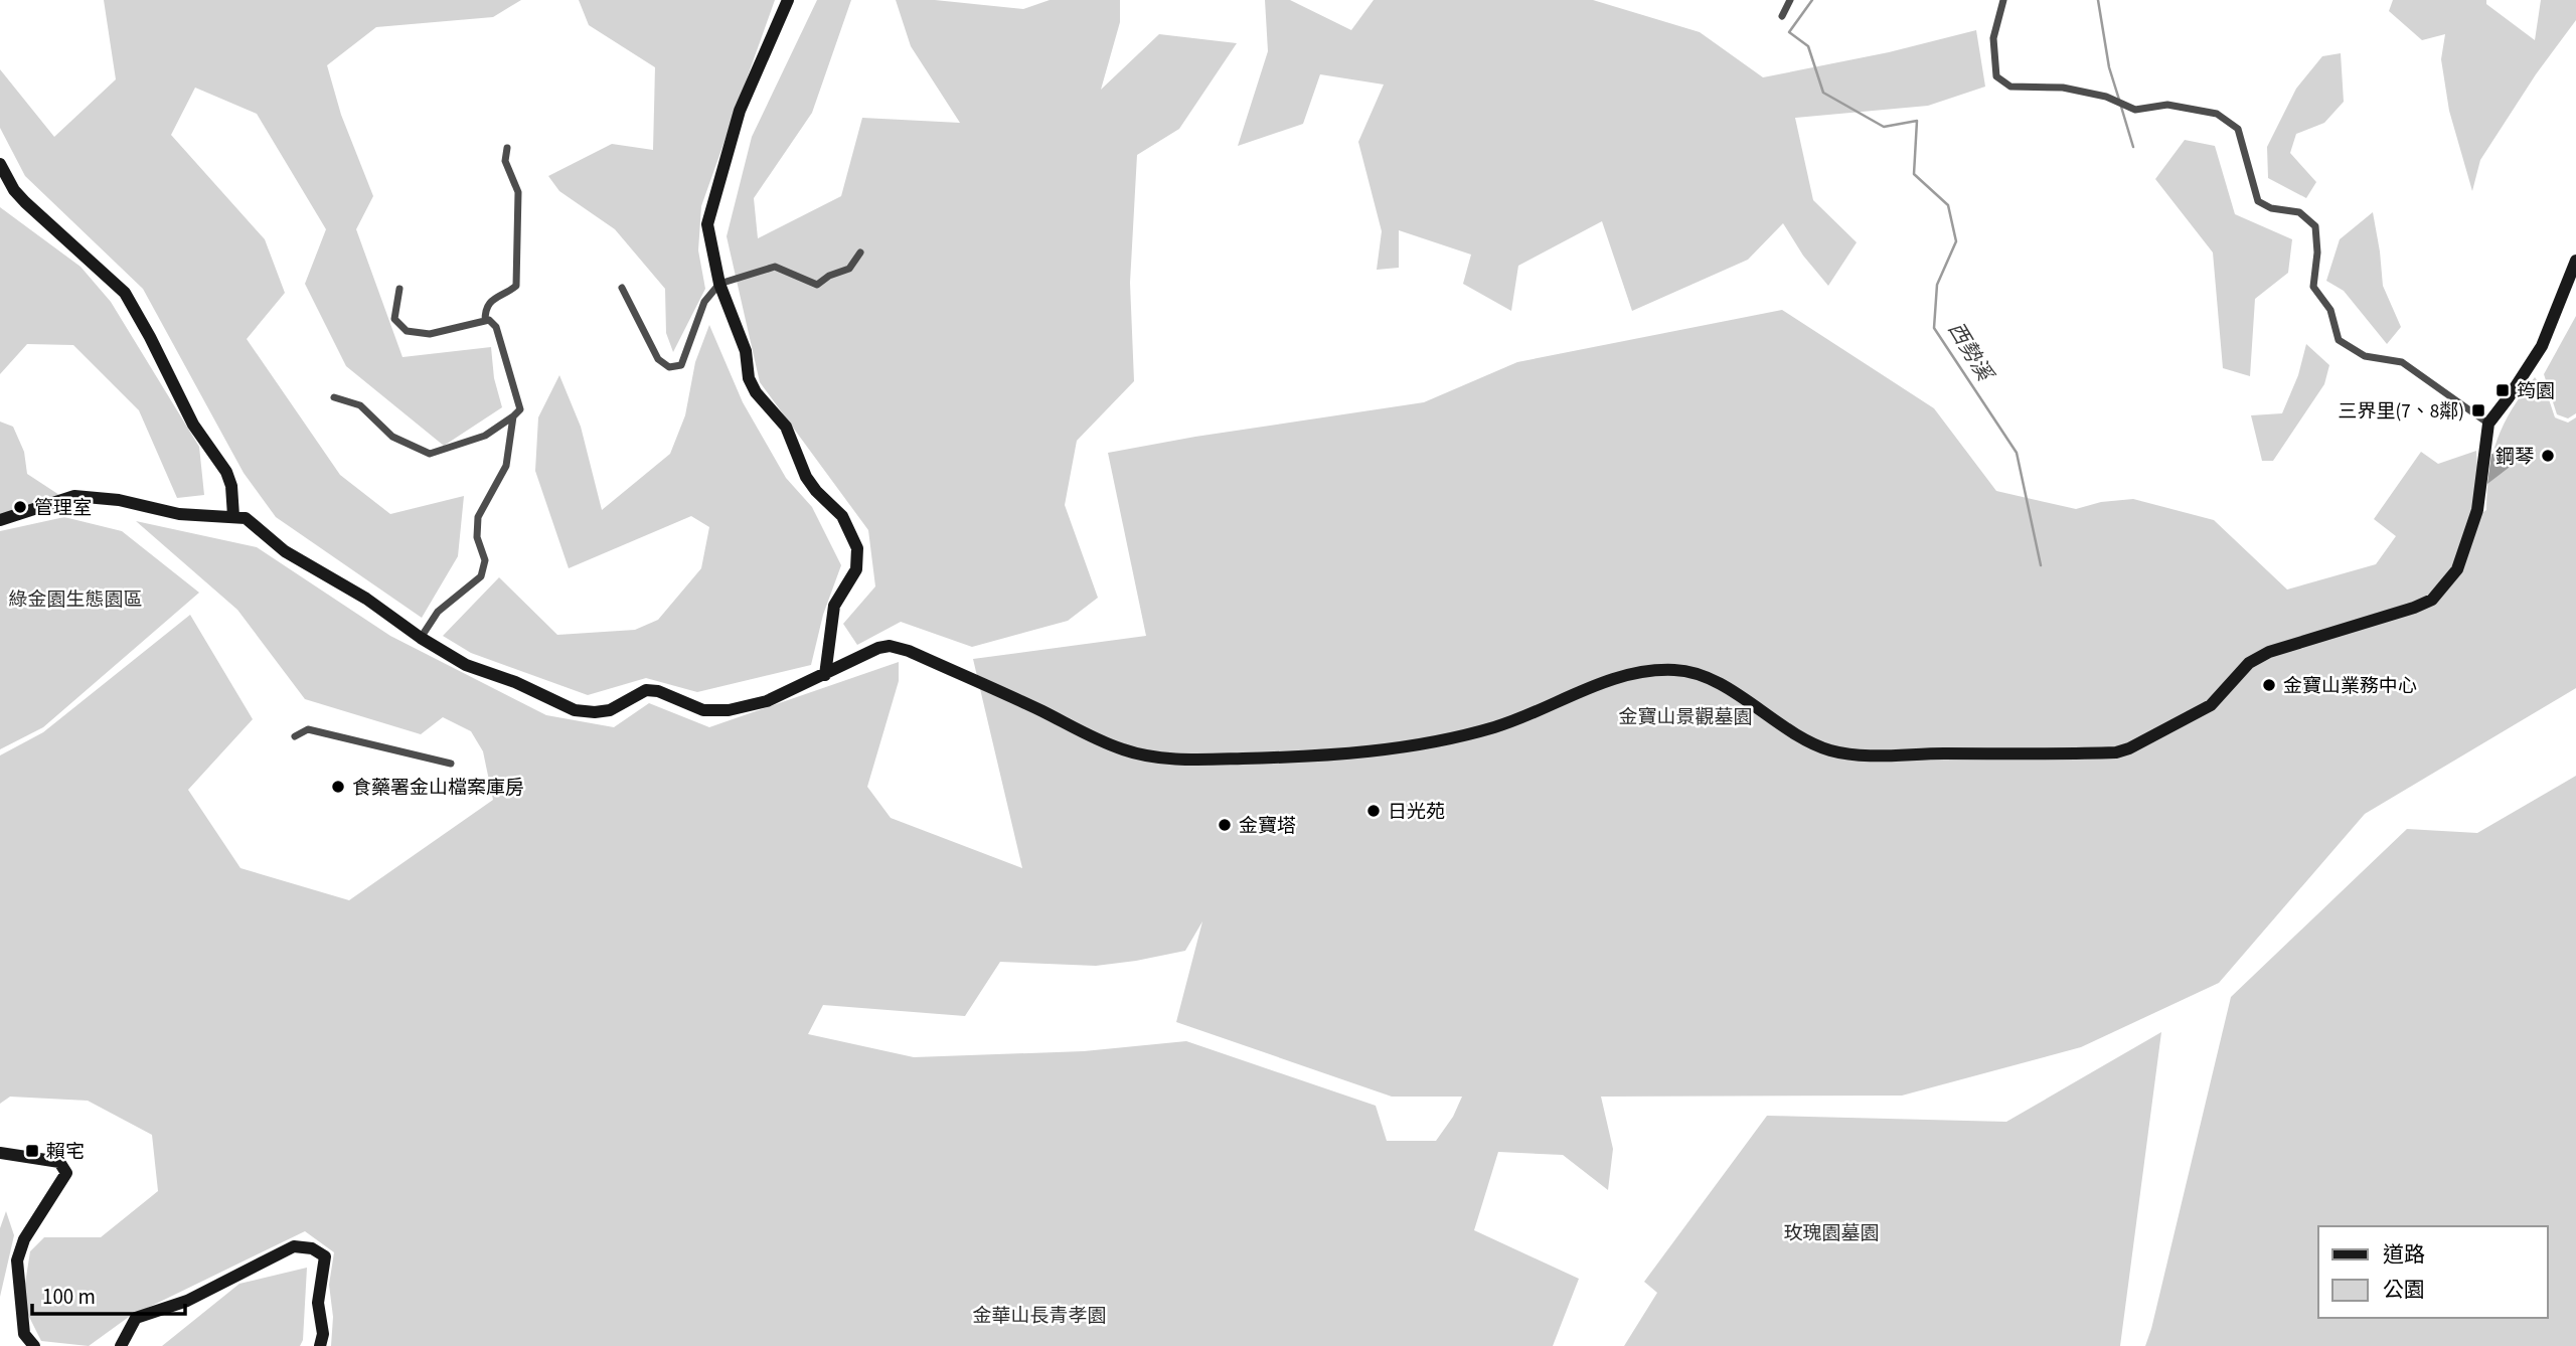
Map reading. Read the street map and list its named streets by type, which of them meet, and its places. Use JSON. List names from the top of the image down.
{
  "water": ["西勢溪"],
  "parks": [
    "綠金園生態園區",
    "金寶山景觀墓園",
    "玫瑰園墓園",
    "金華山長青孝園"
  ],
  "places": {
    "transit": ["筠園", "三界里(7、8鄰)", "賴宅"],
    "other": [
      "鋼琴",
      "管理室",
      "金寶山業務中心",
      "食藥署金山檔案庫房",
      "日光苑",
      "金寶塔"
    ]
  },
  "legend": ["道路", "公園"],
  "scale_bar": "100 m"
}
